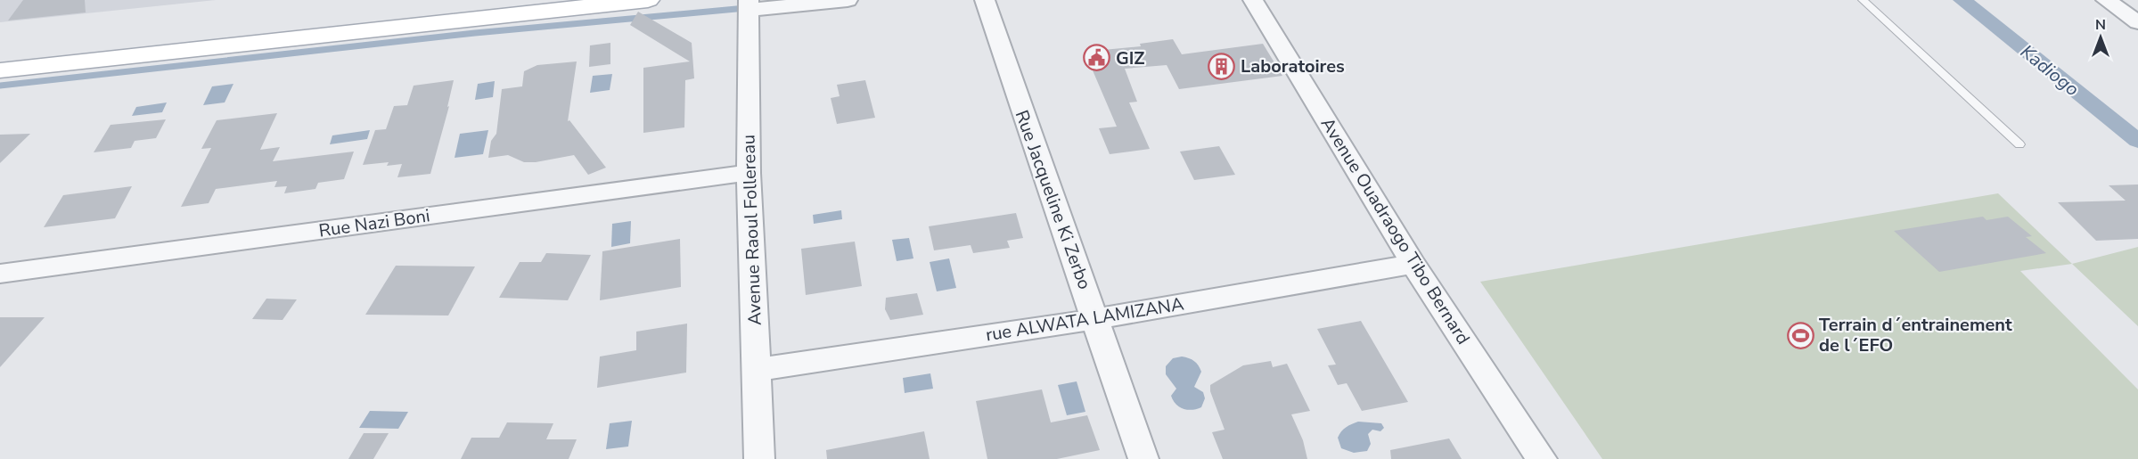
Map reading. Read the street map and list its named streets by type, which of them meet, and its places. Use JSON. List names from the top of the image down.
{
  "streets": {
    "street": [
      "Rue Jacqueline Ki Zerbo",
      "Rue Nazi Boni",
      "Avenue Raoul Follereau",
      "Avenue Ouadraogo Tibo Bernard",
      "rue ALWATA LAMIZANA"
    ]
  },
  "crossings": [
    ["Rue Jacqueline Ki Zerbo", "rue ALWATA LAMIZANA"],
    ["Rue Nazi Boni", "Avenue Raoul Follereau"],
    ["Avenue Raoul Follereau", "rue ALWATA LAMIZANA"],
    ["Avenue Ouadraogo Tibo Bernard", "rue ALWATA LAMIZANA"]
  ],
  "water": ["Kadiogo"],
  "places": {
    "public building": ["GIZ"],
    "building": ["Laboratoires"],
    "sports": ["Terrain d´entrainement de l´EFO"]
  },
  "north": "top"
}
